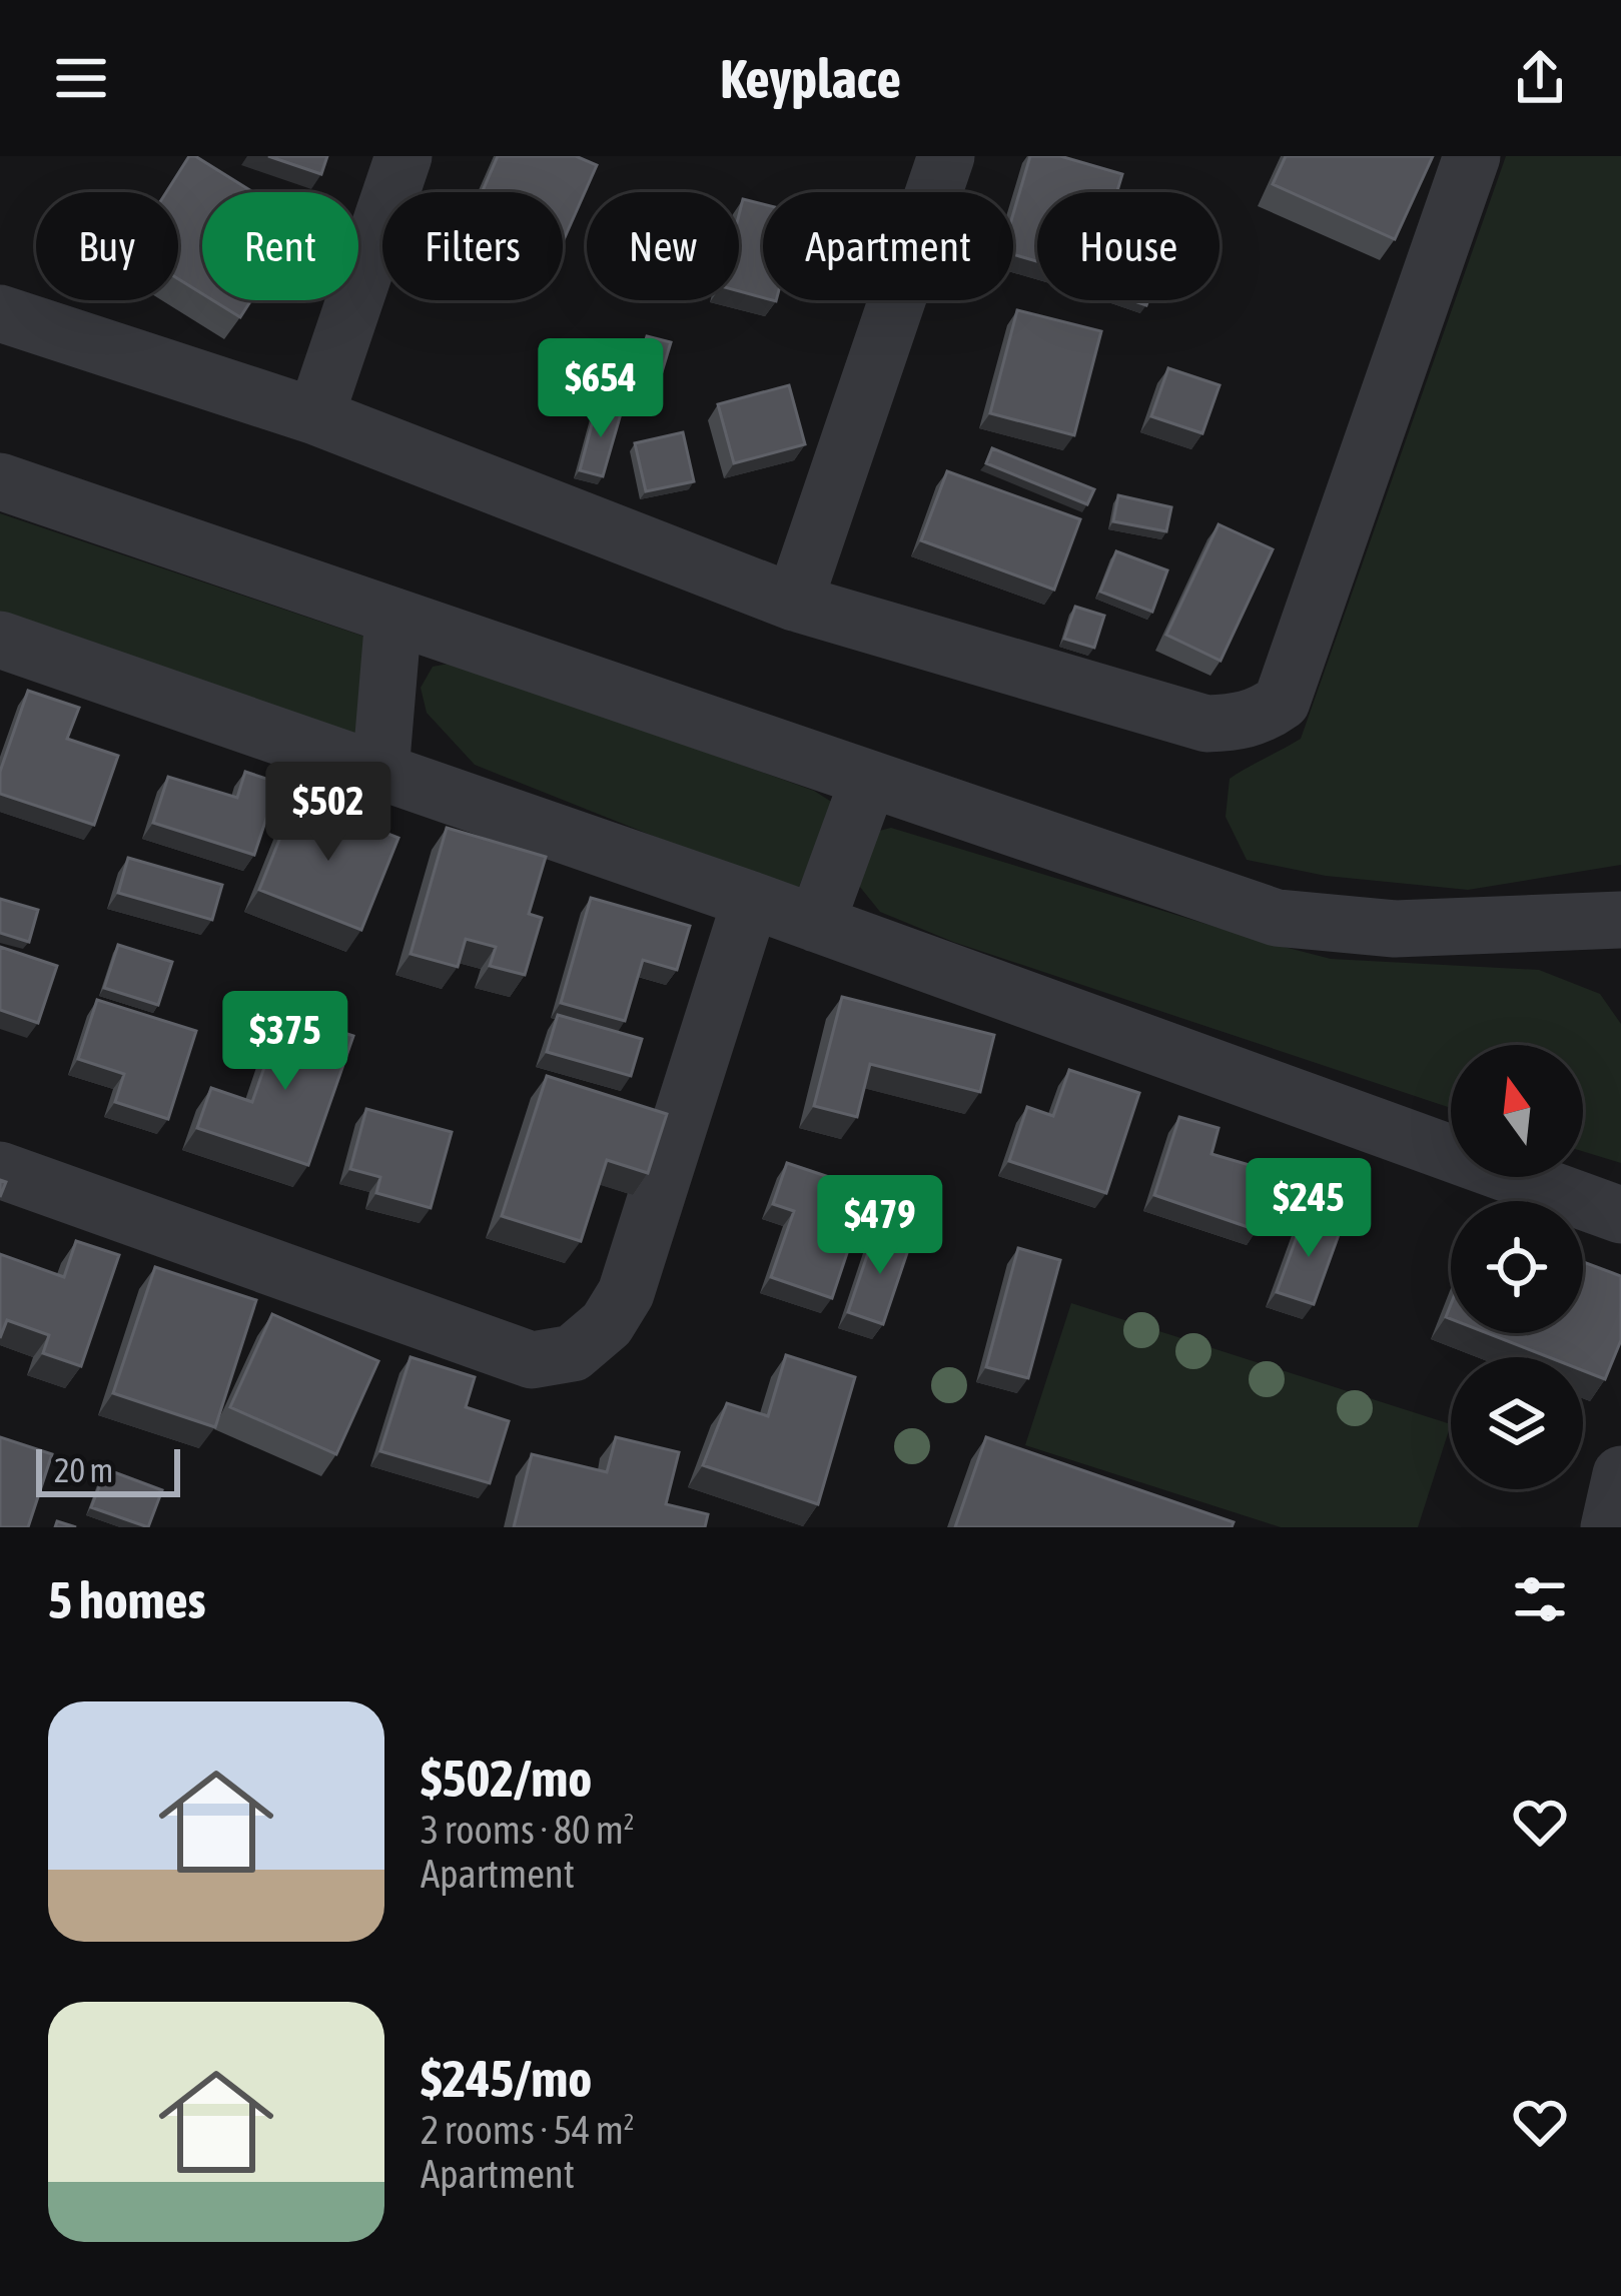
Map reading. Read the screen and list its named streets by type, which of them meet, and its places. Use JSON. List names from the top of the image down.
{
  "scale_bar": "20 m",
  "north": "top",
  "page": {
    "header": "Keyplace",
    "chip": [
      "Buy",
      "Rent",
      "Filters",
      "New",
      "Apartment",
      "House"
    ],
    "price": [
      "$654",
      "$502",
      "$375",
      "$245",
      "$479"
    ],
    "scale": "20 m",
    "heading": "5 homes",
    "list": [
      {
        "name": "$502/mo",
        "note": "3 rooms · 80 m² · Apartment"
      },
      {
        "name": "$245/mo",
        "note": "2 rooms · 54 m² · Apartment"
      }
    ]
  }
}
